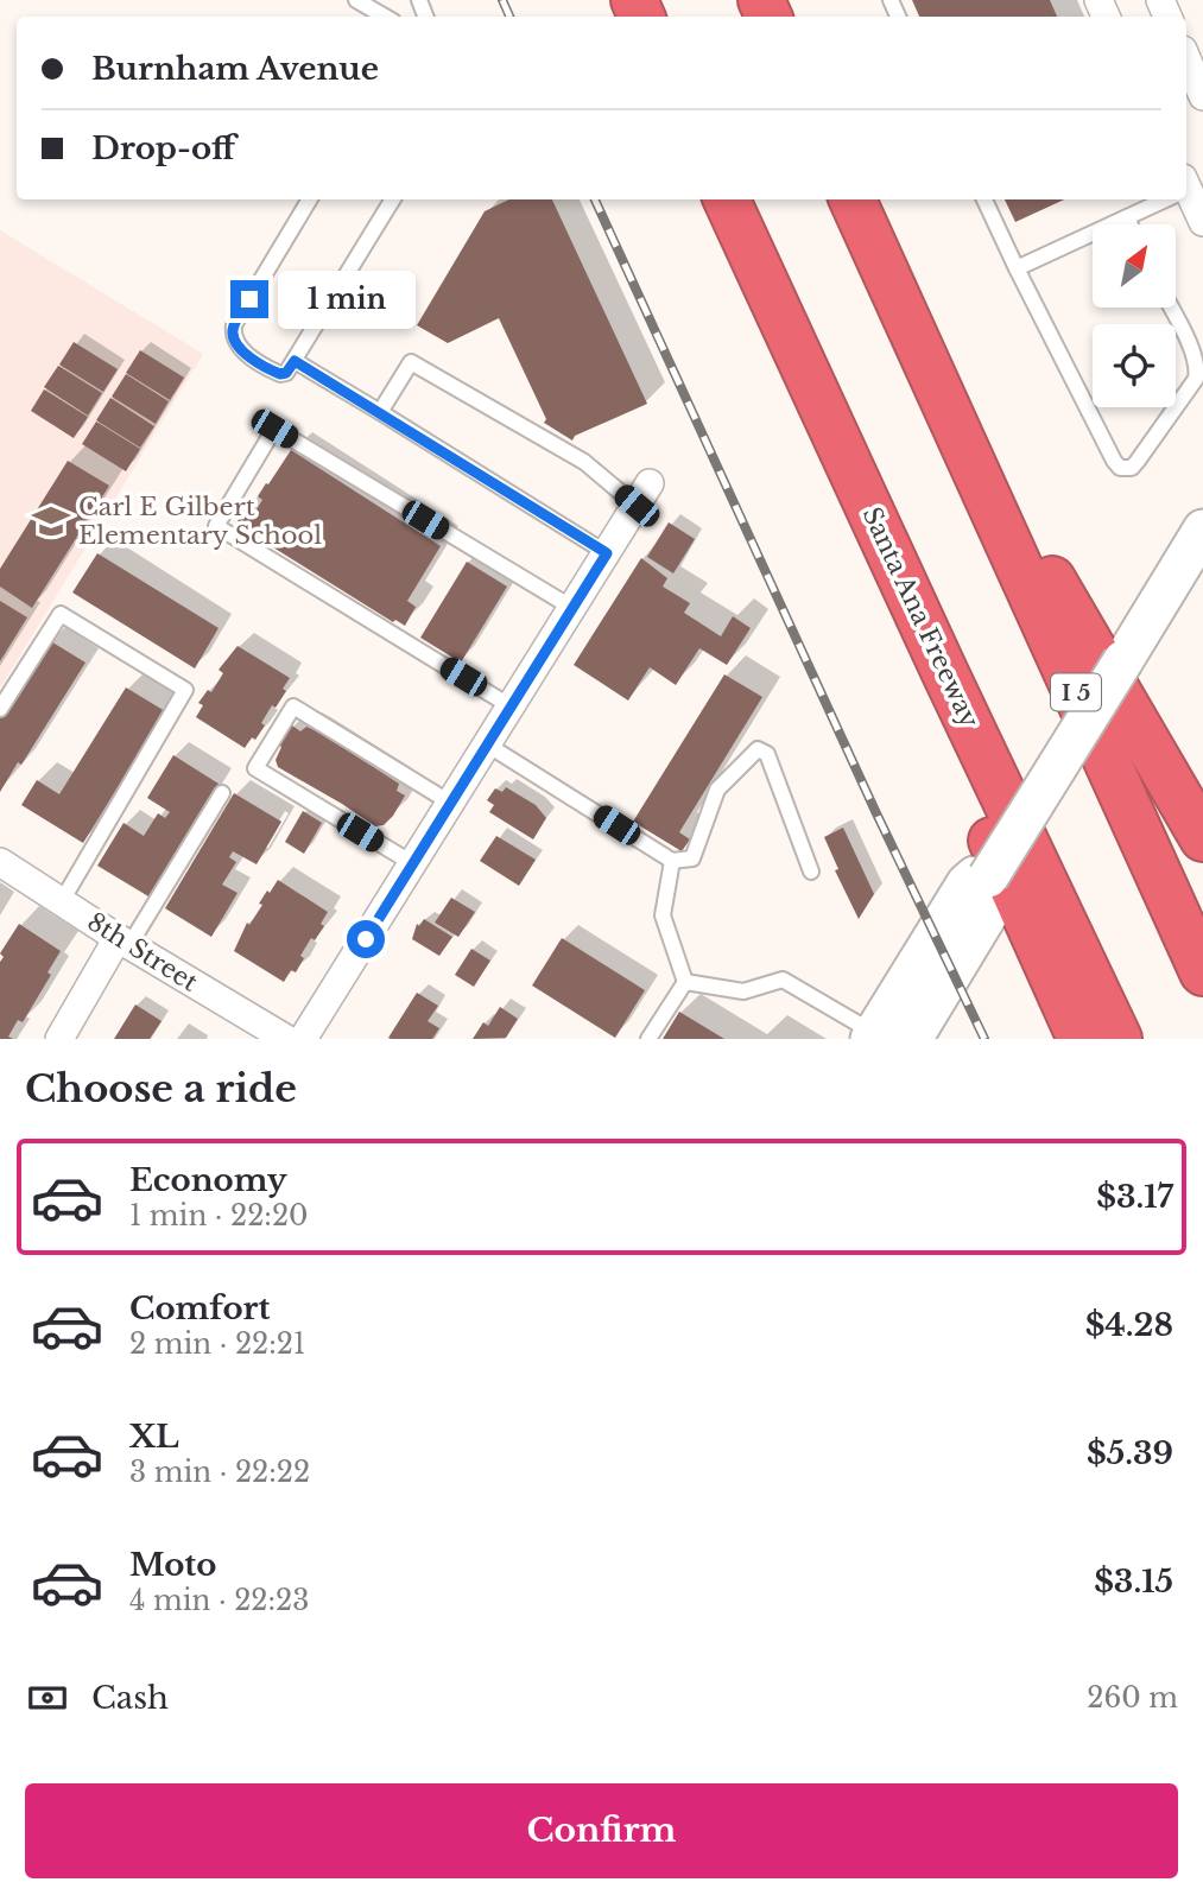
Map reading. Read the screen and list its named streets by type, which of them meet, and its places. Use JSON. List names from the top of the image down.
{
  "streets": {
    "highway": ["Santa Ana Freeway", "I 5"],
    "street": ["8th Street"]
  },
  "places": {
    "school or university": ["Carl E Gilbert Elementary School"]
  },
  "north": "top right",
  "page": {
    "banner": ["Burnham Avenue", "Drop-off"],
    "bubble": "1 min",
    "heading": "Choose a ride",
    "list": [
      {
        "name": "Economy",
        "note": "1 min · 22:20",
        "value": "$3.17"
      },
      {
        "name": "Comfort",
        "note": "2 min · 22:21",
        "value": "$4.28"
      },
      {
        "name": "XL",
        "note": "3 min · 22:22",
        "value": "$5.39"
      },
      {
        "name": "Moto",
        "note": "4 min · 22:23",
        "value": "$3.15"
      }
    ],
    "pay": ["Cash", "260 m"],
    "buttons": "Confirm"
  }
}
